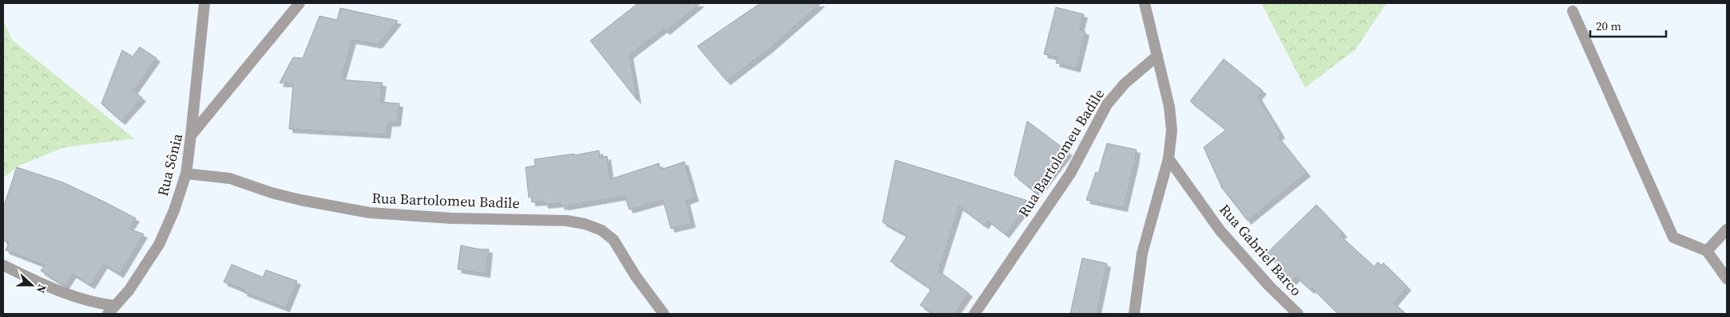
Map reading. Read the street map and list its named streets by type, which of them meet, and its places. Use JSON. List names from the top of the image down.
{
  "streets": {
    "street": ["Rua Bartolomeu Badile", "Rua Sônia", "Rua Gabriel Barco"]
  },
  "crossings": [
    ["Rua Bartolomeu Badile", "Rua Sônia"]
  ],
  "scale_bar": "20 m",
  "north": "right"
}
